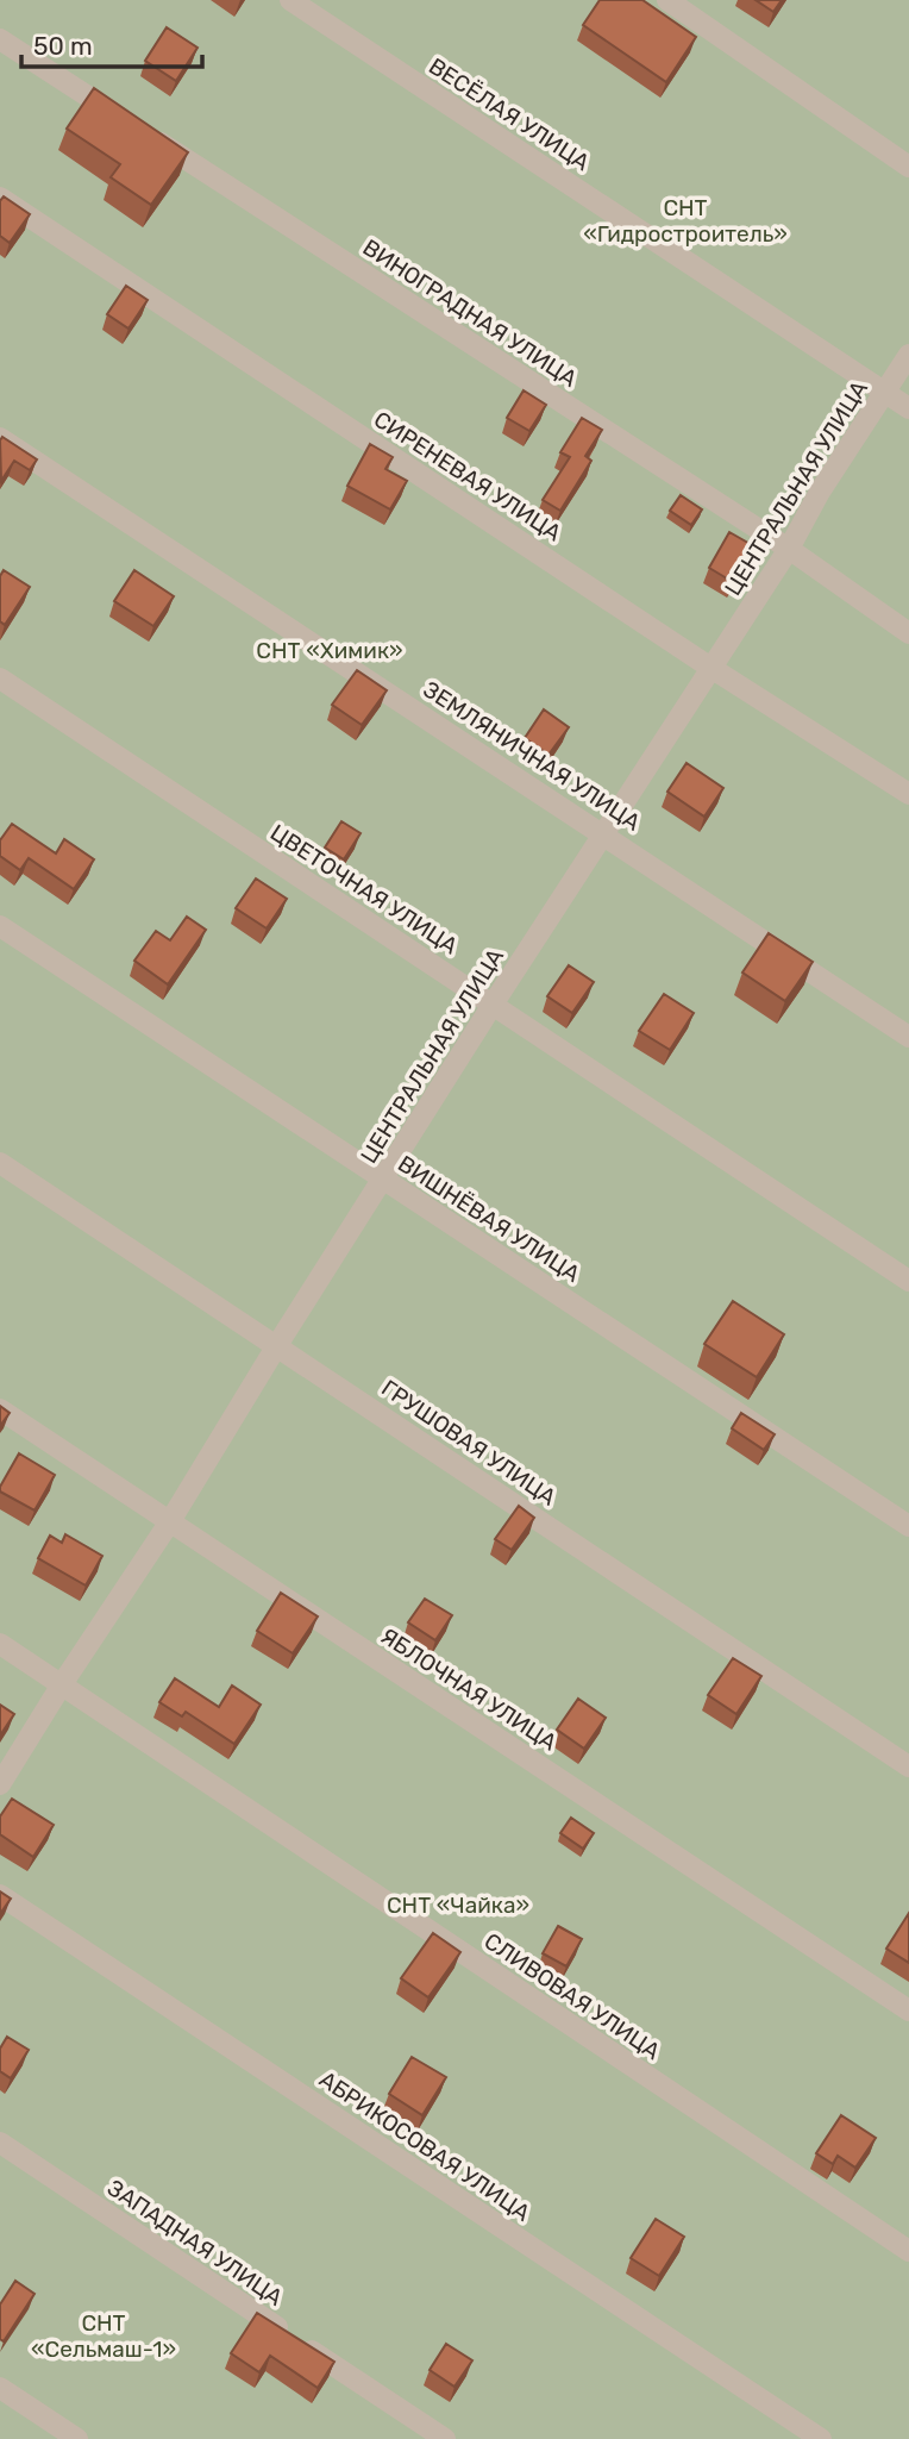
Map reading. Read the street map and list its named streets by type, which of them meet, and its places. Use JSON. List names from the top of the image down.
{
  "streets": {
    "street": [
      "ВЕСЁЛАЯ УЛИЦА",
      "ВИНОГРАДНАЯ УЛИЦА",
      "СИРЕНЕВАЯ УЛИЦА",
      "ЦЕНТРАЛЬНАЯ УЛИЦА",
      "ЗЕМЛЯНИЧНАЯ УЛИЦА",
      "ЦВЕТОЧНАЯ УЛИЦА",
      "ВИШНЁВАЯ УЛИЦА",
      "ГРУШОВАЯ УЛИЦА",
      "ЯБЛОЧНАЯ УЛИЦА",
      "СЛИВОВАЯ УЛИЦА",
      "АБРИКОСОВАЯ УЛИЦА",
      "ЗАПАДНАЯ УЛИЦА"
    ]
  },
  "crossings": [
    ["ВЕСЁЛАЯ УЛИЦА", "ЦЕНТРАЛЬНАЯ УЛИЦА"],
    ["ВИНОГРАДНАЯ УЛИЦА", "ЦЕНТРАЛЬНАЯ УЛИЦА"],
    ["СИРЕНЕВАЯ УЛИЦА", "ЦЕНТРАЛЬНАЯ УЛИЦА"],
    ["ЦЕНТРАЛЬНАЯ УЛИЦА", "ЗЕМЛЯНИЧНАЯ УЛИЦА"],
    ["ЦЕНТРАЛЬНАЯ УЛИЦА", "ЦВЕТОЧНАЯ УЛИЦА"],
    ["ЦЕНТРАЛЬНАЯ УЛИЦА", "ВИШНЁВАЯ УЛИЦА"],
    ["ЦЕНТРАЛЬНАЯ УЛИЦА", "ГРУШОВАЯ УЛИЦА"],
    ["ЦЕНТРАЛЬНАЯ УЛИЦА", "ЯБЛОЧНАЯ УЛИЦА"],
    ["ЦЕНТРАЛЬНАЯ УЛИЦА", "СЛИВОВАЯ УЛИЦА"]
  ],
  "parks": [
    "СНТ «Гидростроитель»",
    "СНТ «Химик»",
    "СНТ «Чайка»",
    "СНТ «Сельмаш-1»"
  ],
  "scale_bar": "50 m"
}
